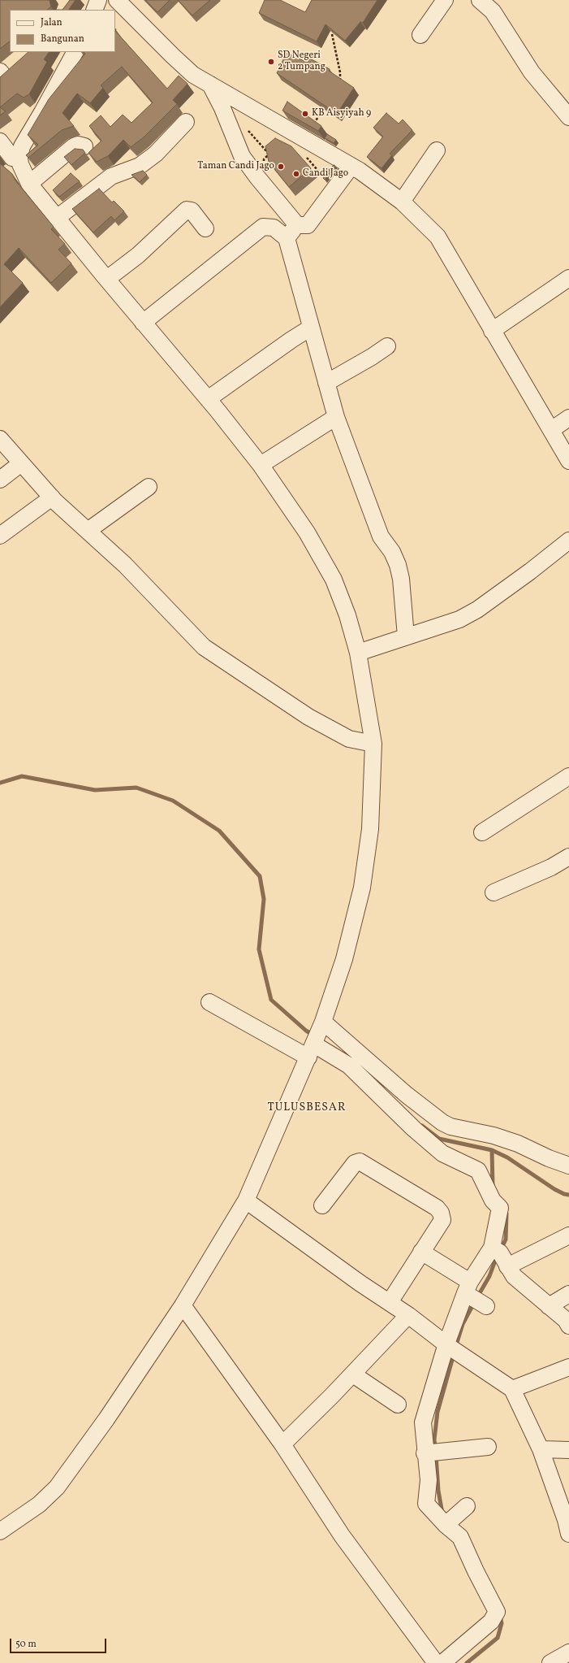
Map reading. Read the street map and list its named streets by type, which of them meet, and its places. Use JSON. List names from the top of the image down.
{
  "districts": ["TULUSBESAR"],
  "places": [
    "SD Negeri 2 Tumpang",
    "KB Aisyiyah 9",
    "Taman Candi Jago",
    "Candi Jago"
  ],
  "legend": ["Jalan", "Bangunan"],
  "scale_bar": "50 m"
}
